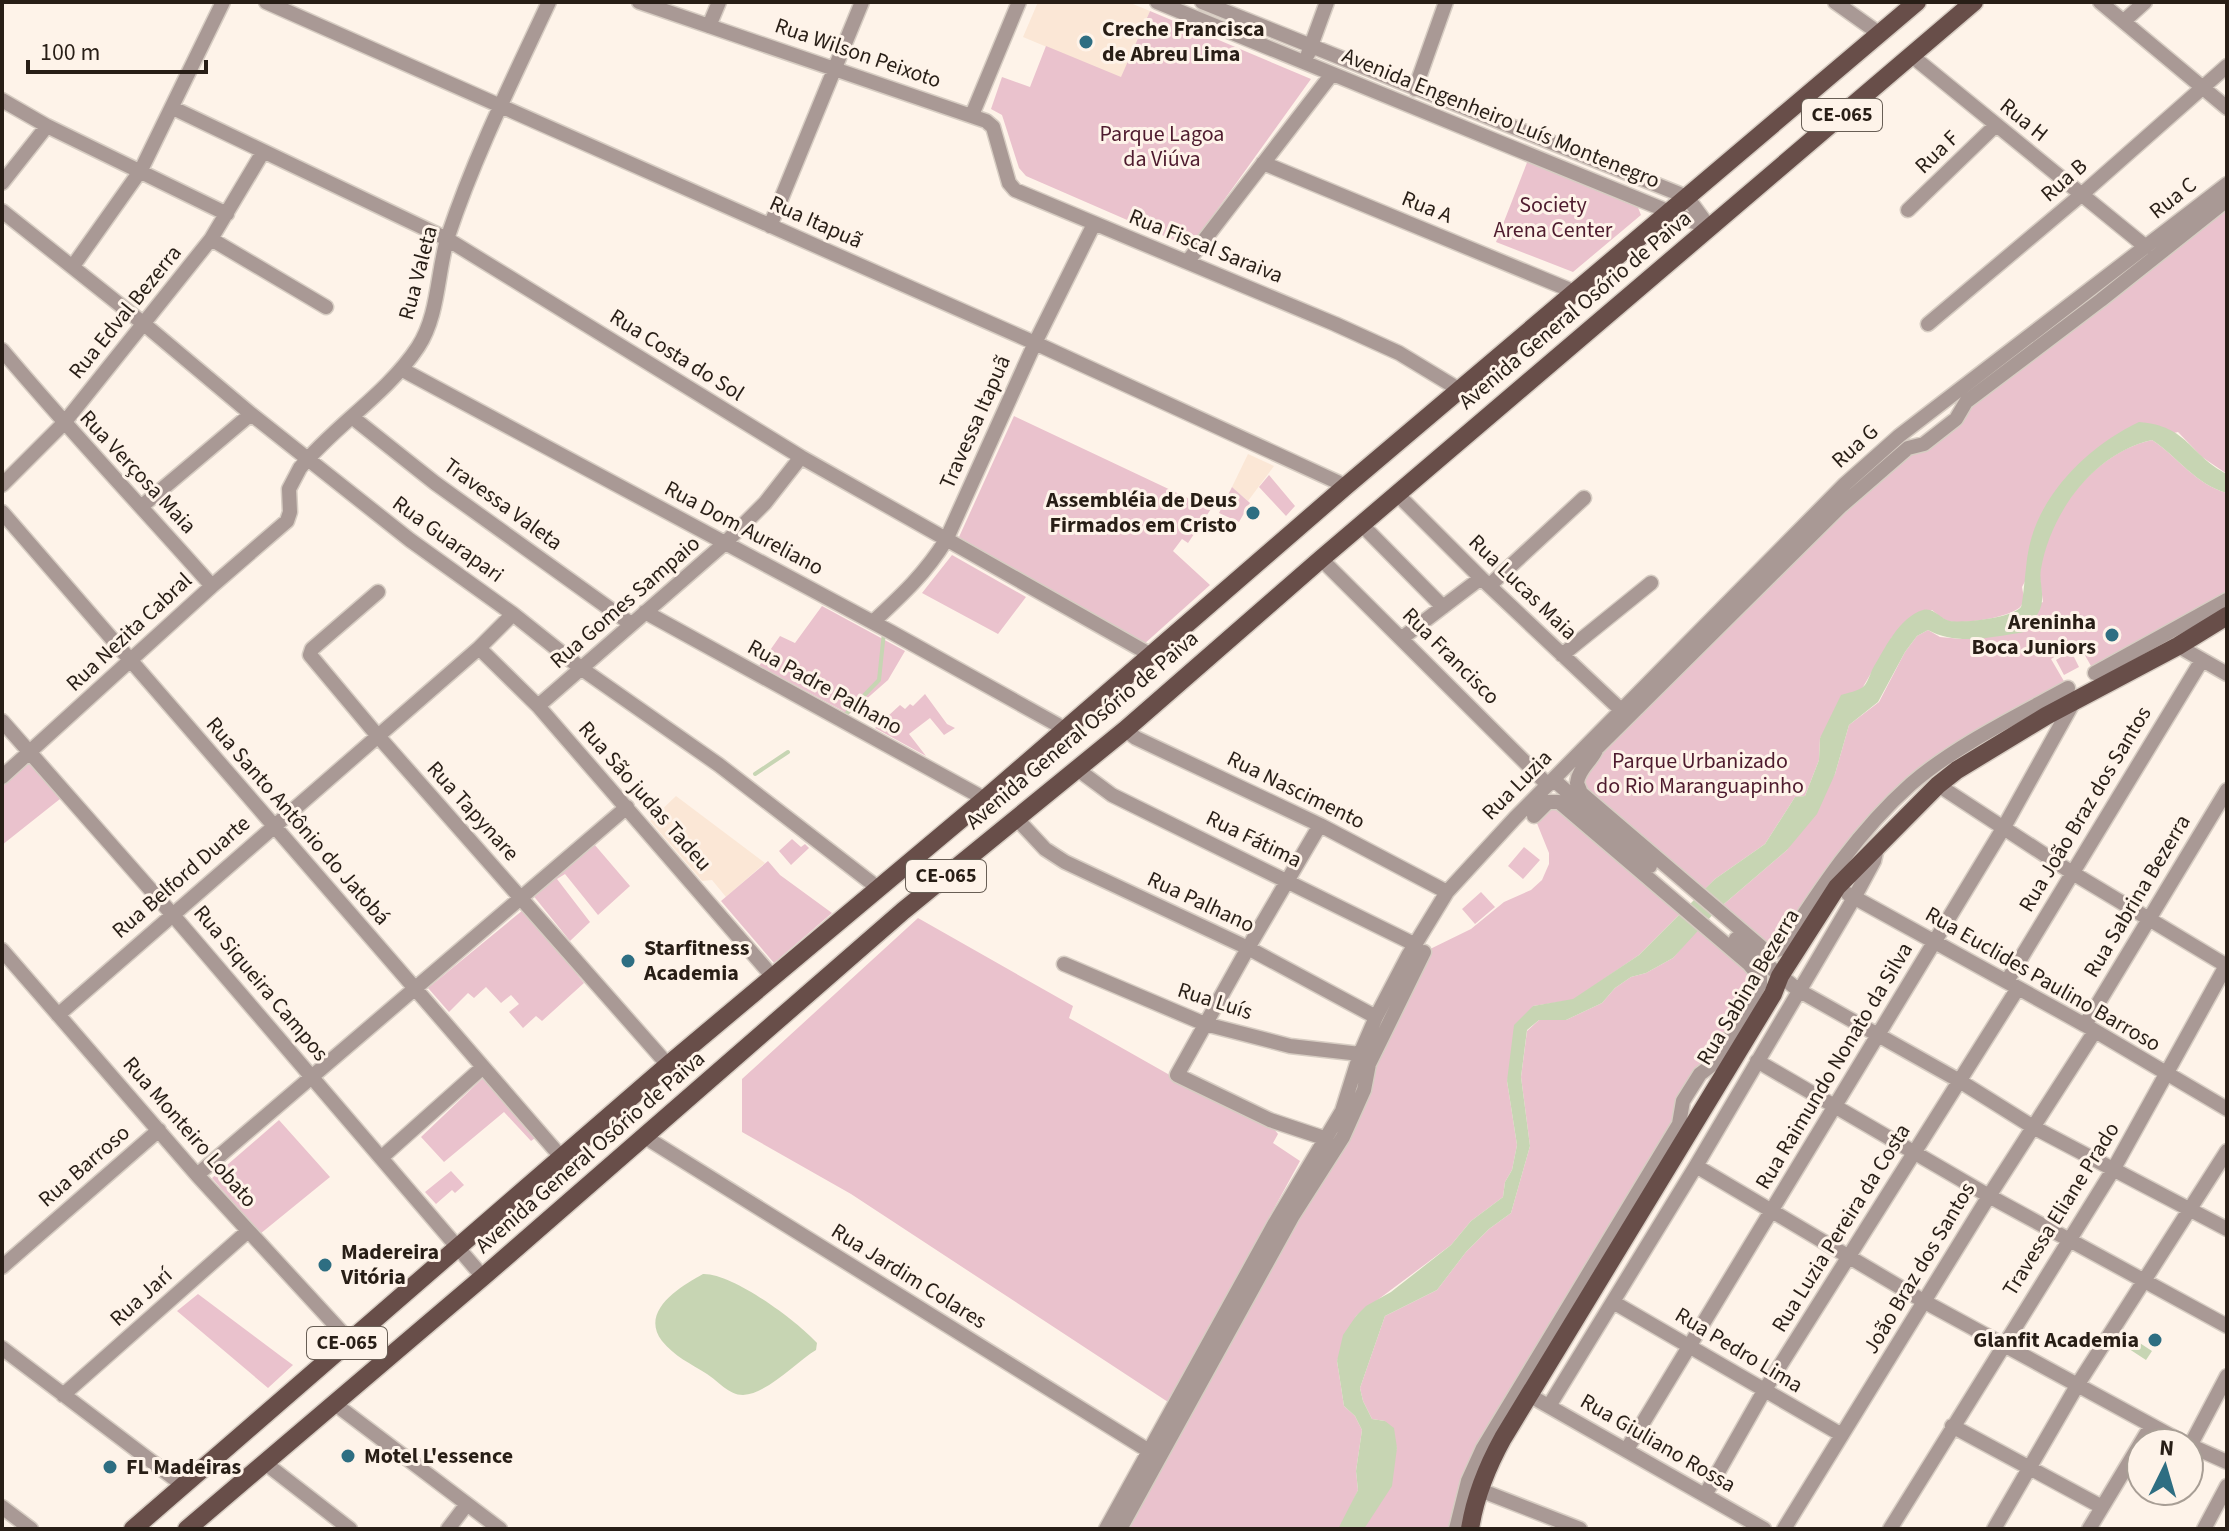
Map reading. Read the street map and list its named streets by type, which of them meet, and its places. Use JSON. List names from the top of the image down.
{
  "streets": {
    "main road": ["CE-065", "Avenida General Osório de Paiva", "Rua Sabina Bezerra"],
    "street": [
      "Rua Wilson Peixoto",
      "Avenida Engenheiro Luís Montenegro",
      "Rua H",
      "Rua F",
      "Rua B",
      "Rua C",
      "Rua A",
      "Rua Itapuã",
      "Rua Fiscal Saraiva",
      "Rua Valeta",
      "Rua Edval Bezerra",
      "Rua Costa do Sol",
      "Travessa Itapuã",
      "Rua G",
      "Rua Verçosa Maia",
      "Travessa Valeta",
      "Rua Dom Aureliano",
      "Rua Guarapari",
      "Rua Lucas Maia",
      "Rua Gomes Sampaio",
      "Rua Nezita Cabral",
      "Rua Francisco",
      "Rua Padre Palhano",
      "Rua Luzia",
      "Rua Nascimento",
      "Rua São judas Tadeu",
      "Rua João Braz dos Santos",
      "Rua Tapynare",
      "Rua Santo Antônio do Jatobá",
      "Rua Fátima",
      "Rua Belford Duarte",
      "Rua Sabrina Bezerra",
      "Rua Palhano",
      "Rua Euclides Paulino Barroso",
      "Rua Siqueira Campos",
      "Rua Luís",
      "Rua Raimundo Nonato da Silva",
      "Rua Monteiro Lobato",
      "Rua Barroso",
      "Travessa Eliane Prado",
      "Rua Luzia Pereira da Costa",
      "João Braz dos Santos",
      "Rua Jardim Colares",
      "Rua Jarí",
      "Rua Pedro Lima",
      "Rua Giuliano Rossa"
    ]
  },
  "crossings": [
    ["Rua Wilson Peixoto", "Rua Fiscal Saraiva"],
    ["Avenida Engenheiro Luís Montenegro", "Avenida General Osório de Paiva"],
    ["Rua H", "Rua F"],
    ["Rua H", "Rua B"],
    ["Rua H", "Rua C"],
    ["Rua H", "Avenida General Osório de Paiva"],
    ["Rua H", "Rua G"],
    ["Rua C", "Rua G"],
    ["Rua A", "Avenida General Osório de Paiva"],
    ["Rua Itapuã", "Rua Valeta"],
    ["Rua Itapuã", "Avenida General Osório de Paiva"],
    ["Rua Itapuã", "Travessa Itapuã"],
    ["Rua Fiscal Saraiva", "Avenida General Osório de Paiva"],
    ["Rua Fiscal Saraiva", "Travessa Itapuã"],
    ["Rua Valeta", "Rua Costa do Sol"],
    ["Rua Valeta", "Travessa Valeta"],
    ["Rua Valeta", "Rua Dom Aureliano"],
    ["Rua Valeta", "Rua Guarapari"],
    ["Rua Valeta", "Rua Nezita Cabral"],
    ["Avenida General Osório de Paiva", "Rua Costa do Sol"],
    ["Avenida General Osório de Paiva", "Rua Dom Aureliano"],
    ["Avenida General Osório de Paiva", "Rua Guarapari"],
    ["Avenida General Osório de Paiva", "Rua Lucas Maia"],
    ["Avenida General Osório de Paiva", "Rua Francisco"],
    ["Avenida General Osório de Paiva", "Rua Padre Palhano"],
    ["Avenida General Osório de Paiva", "Rua Nascimento"],
    ["Avenida General Osório de Paiva", "Rua São judas Tadeu"],
    ["Avenida General Osório de Paiva", "Rua Tapynare"],
    ["Avenida General Osório de Paiva", "Rua Santo Antônio do Jatobá"],
    ["Avenida General Osório de Paiva", "Rua Fátima"],
    ["Avenida General Osório de Paiva", "Rua Palhano"],
    ["Avenida General Osório de Paiva", "Rua Siqueira Campos"],
    ["Avenida General Osório de Paiva", "Rua Monteiro Lobato"],
    ["Avenida General Osório de Paiva", "Rua Jardim Colares"],
    ["Rua Edval Bezerra", "Rua Costa do Sol"],
    ["Rua Edval Bezerra", "Rua Verçosa Maia"],
    ["Rua Edval Bezerra", "Rua Guarapari"],
    ["Rua Costa do Sol", "Travessa Itapuã"],
    ["Rua Costa do Sol", "Rua Gomes Sampaio"],
    ["Travessa Itapuã", "Rua Dom Aureliano"],
    ["Rua G", "Rua Lucas Maia"],
    ["Rua G", "Rua Luzia"],
    ["Rua Verçosa Maia", "Rua Nezita Cabral"],
    ["Travessa Valeta", "Rua Gomes Sampaio"],
    ["Rua Dom Aureliano", "Rua Gomes Sampaio"],
    ["Rua Guarapari", "Rua Gomes Sampaio"],
    ["Rua Guarapari", "Rua Belford Duarte"],
    ["Rua Lucas Maia", "Rua Luzia"],
    ["Rua Gomes Sampaio", "Rua Padre Palhano"],
    ["Rua Gomes Sampaio", "Rua São judas Tadeu"],
    ["Rua Nezita Cabral", "Rua Santo Antônio do Jatobá"],
    ["Rua Nezita Cabral", "Rua Siqueira Campos"],
    ["Rua Francisco", "Rua Luzia"],
    ["Rua Francisco", "Rua Sabina Bezerra"],
    ["Rua Francisco", "Rua Raimundo Nonato da Silva"],
    ["Rua Francisco", "Travessa Eliane Prado"],
    ["Rua Francisco", "Rua Luzia Pereira da Costa"],
    ["Rua Francisco", "João Braz dos Santos"],
    ["Rua Luzia", "Rua Nascimento"],
    ["Rua São judas Tadeu", "Rua Belford Duarte"],
    ["Rua João Braz dos Santos", "Rua Euclides Paulino Barroso"],
    ["Rua João Braz dos Santos", "Rua Luzia Pereira da Costa"],
    ["Rua Tapynare", "Rua Belford Duarte"],
    ["Rua Santo Antônio do Jatobá", "Rua Belford Duarte"],
    ["Rua Belford Duarte", "Rua Siqueira Campos"],
    ["Rua Belford Duarte", "Rua Monteiro Lobato"],
    ["Rua Sabrina Bezerra", "Rua Euclides Paulino Barroso"],
    ["Rua Sabrina Bezerra", "João Braz dos Santos"],
    ["Rua Euclides Paulino Barroso", "Rua Sabina Bezerra"],
    ["Rua Euclides Paulino Barroso", "Rua Raimundo Nonato da Silva"],
    ["Rua Euclides Paulino Barroso", "Travessa Eliane Prado"],
    ["Rua Euclides Paulino Barroso", "Rua Luzia Pereira da Costa"],
    ["Rua Euclides Paulino Barroso", "João Braz dos Santos"],
    ["Rua Sabina Bezerra", "Rua Raimundo Nonato da Silva"],
    ["Rua Sabina Bezerra", "Rua Giuliano Rossa"],
    ["Rua Raimundo Nonato da Silva", "Rua Pedro Lima"],
    ["Rua Raimundo Nonato da Silva", "Rua Giuliano Rossa"],
    ["Rua Monteiro Lobato", "Rua Barroso"],
    ["Rua Monteiro Lobato", "Rua Jarí"],
    ["Rua Luzia Pereira da Costa", "Rua Pedro Lima"],
    ["Rua Luzia Pereira da Costa", "Rua Giuliano Rossa"],
    ["João Braz dos Santos", "Rua Pedro Lima"]
  ],
  "parks": ["Parque Lagoa da Viúva", "Society Arena Center", "Parque Urbanizado do Rio Maranguapinho"],
  "places": [
    "Creche Francisca de Abreu Lima",
    "Assembléia de Deus Firmados em Cristo",
    "Areninha Boca Juniors",
    "Starfitness Academia",
    "Madereira Vitória",
    "Glanfit Academia",
    "Motel L'essence",
    "FL Madeiras"
  ],
  "scale_bar": "100 m",
  "north": "top"
}
